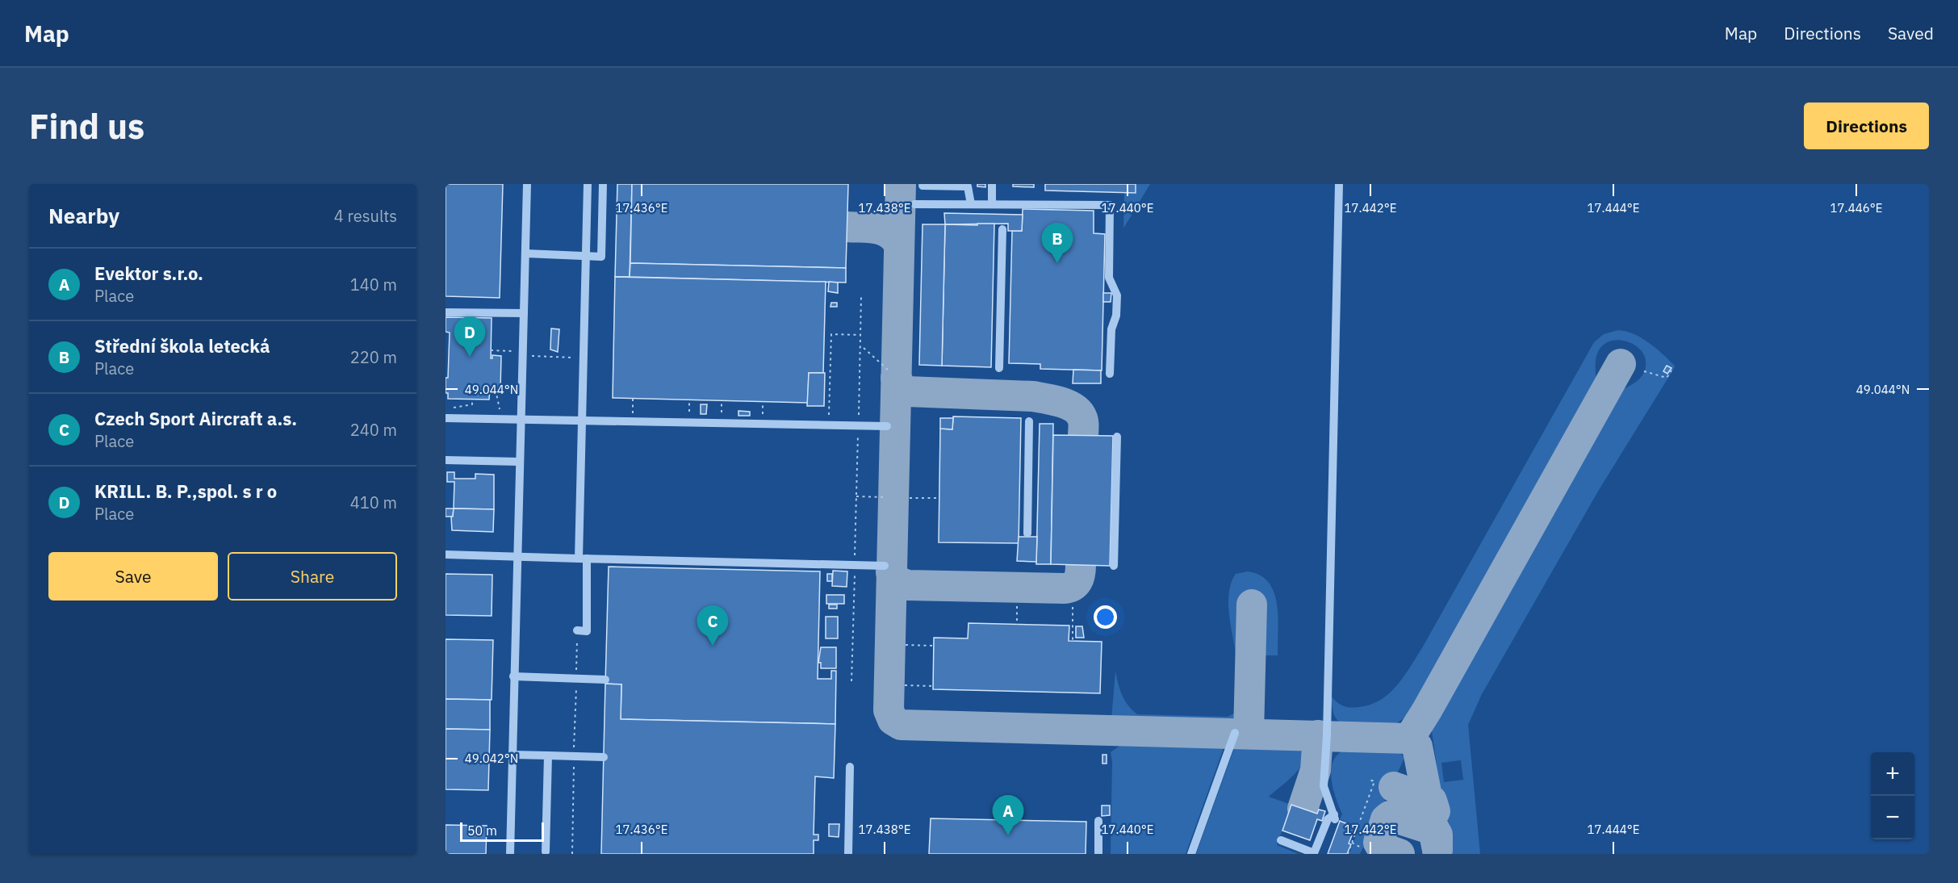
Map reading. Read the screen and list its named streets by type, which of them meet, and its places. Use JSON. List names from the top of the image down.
{
  "scale_bar": "50 m",
  "page": {
    "header": "Map",
    "nav": ["Map", "Directions", "Saved"],
    "buttons": [
      "Directions",
      ["Save", "Share"]
    ],
    "title": "Find us",
    "heading": ["Nearby", "4 results"],
    "pins": [
      "B",
      "D",
      "C",
      "A"
    ],
    "list": [
      {
        "mark": "A",
        "name": "Evektor s.r.o.",
        "note": "Place",
        "value": "140 m"
      },
      {
        "mark": "B",
        "name": "Střední škola letecká",
        "note": "Place",
        "value": "220 m"
      },
      {
        "mark": "C",
        "name": "Czech Sport Aircraft a.s.",
        "note": "Place",
        "value": "240 m"
      },
      {
        "mark": "D",
        "name": "KRILL. B. P.,spol. s r o",
        "note": "Place",
        "value": "410 m"
      }
    ],
    "map_buttons": ["+", "−"],
    "scale": "50 m"
  },
  "coordinates": [
    "17.436°E",
    "17.438°E",
    "17.440°E",
    "17.442°E",
    "17.444°E",
    "17.446°E",
    "49.044°N",
    "49.042°N"
  ]
}
